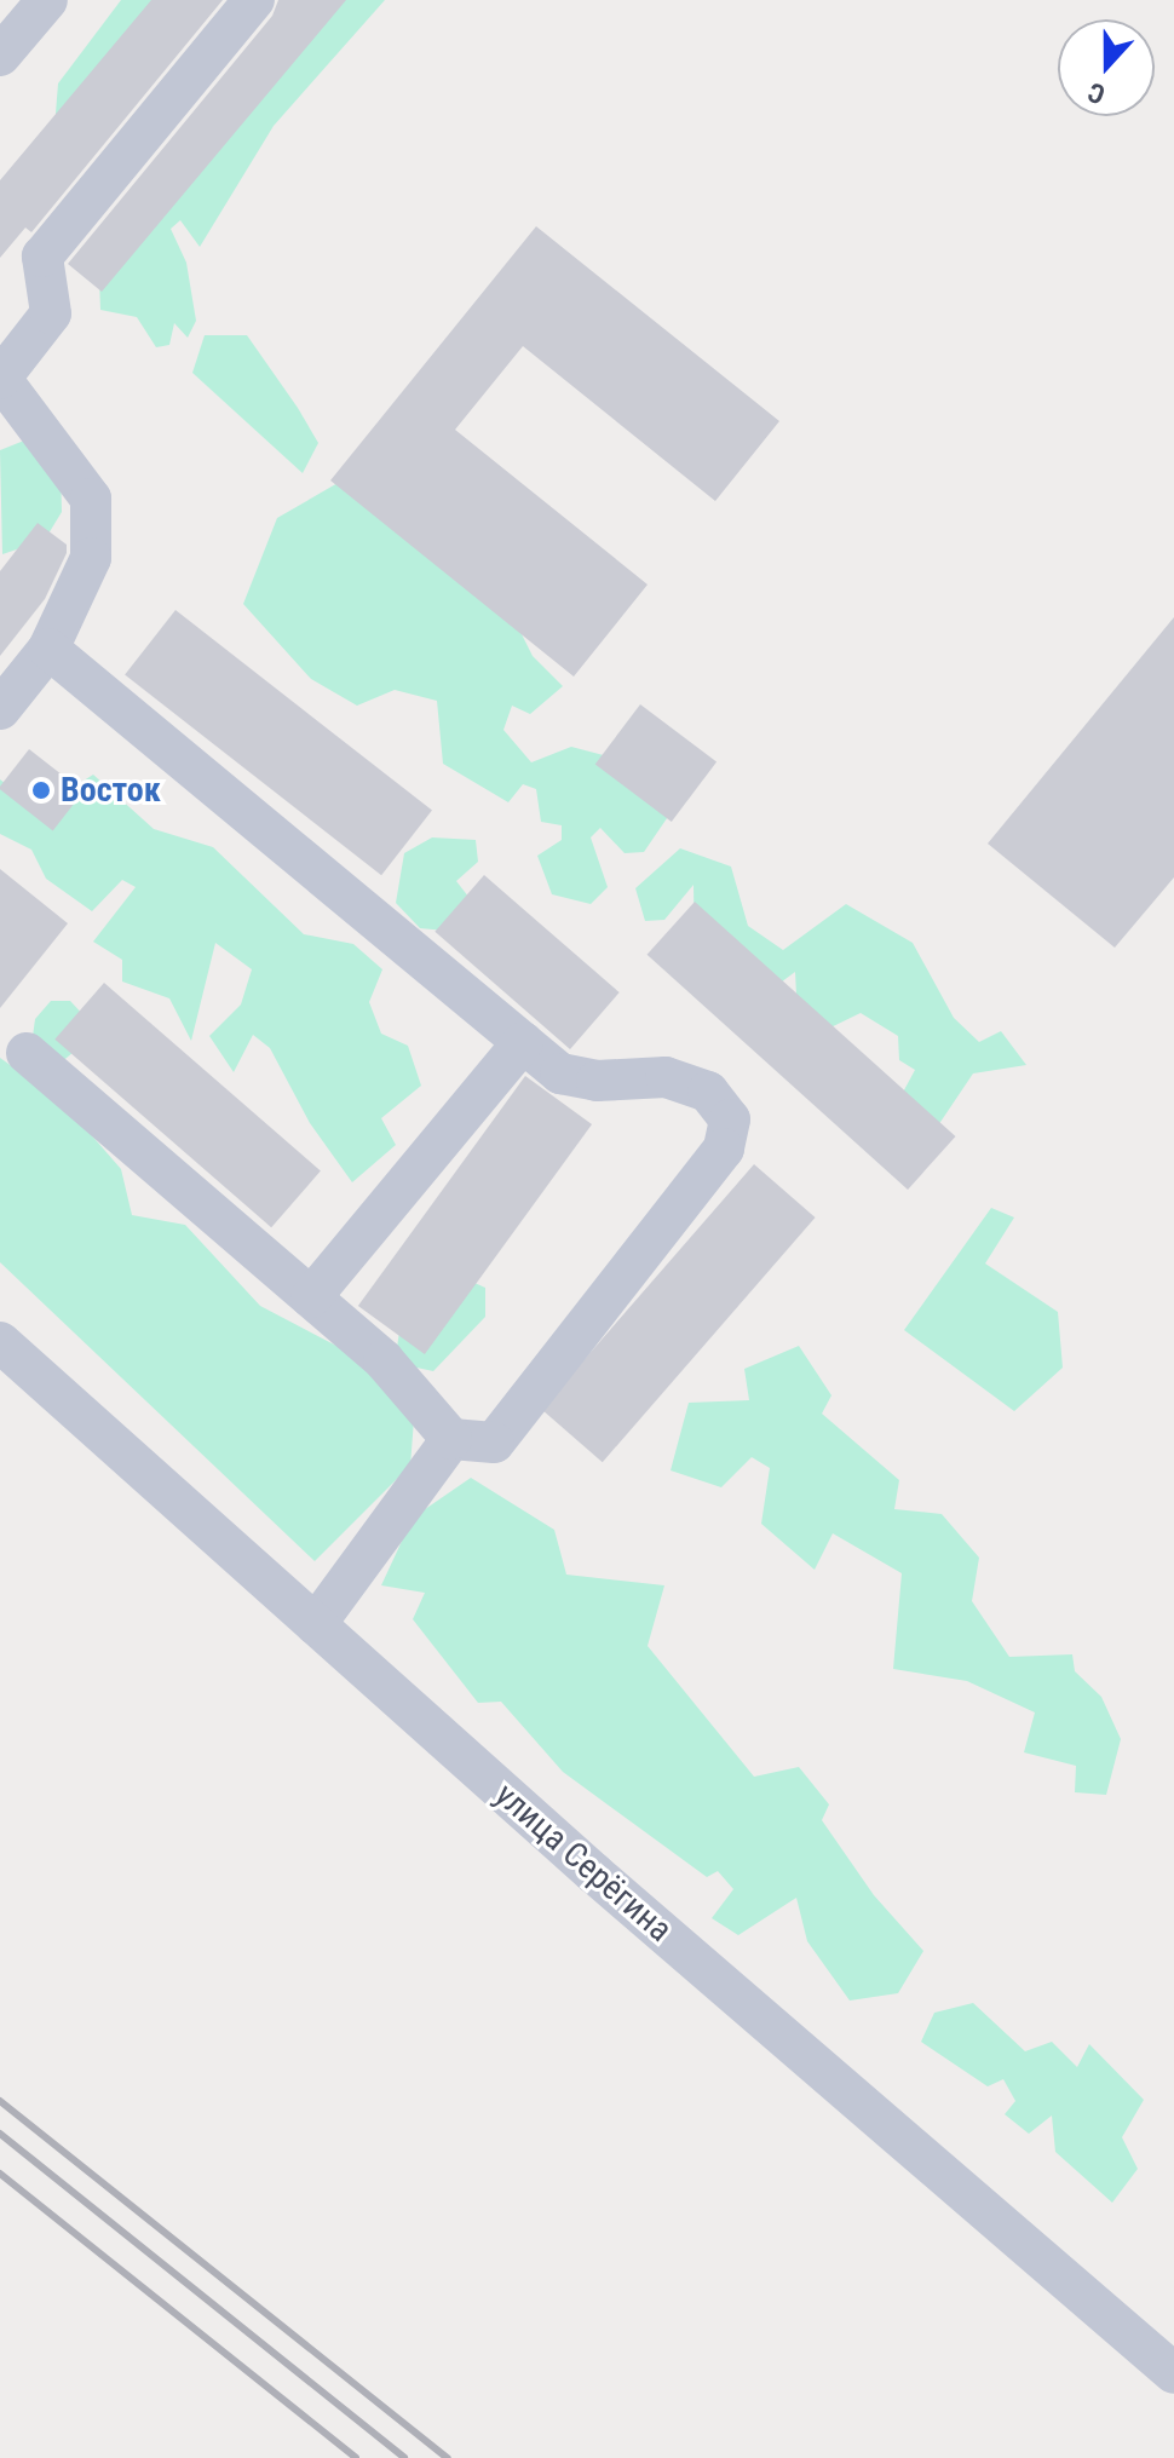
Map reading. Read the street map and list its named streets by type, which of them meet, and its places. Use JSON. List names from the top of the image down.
{
  "streets": {
    "street": ["улица Серёгина"]
  },
  "places": ["Восток"],
  "north": "bottom"
}
